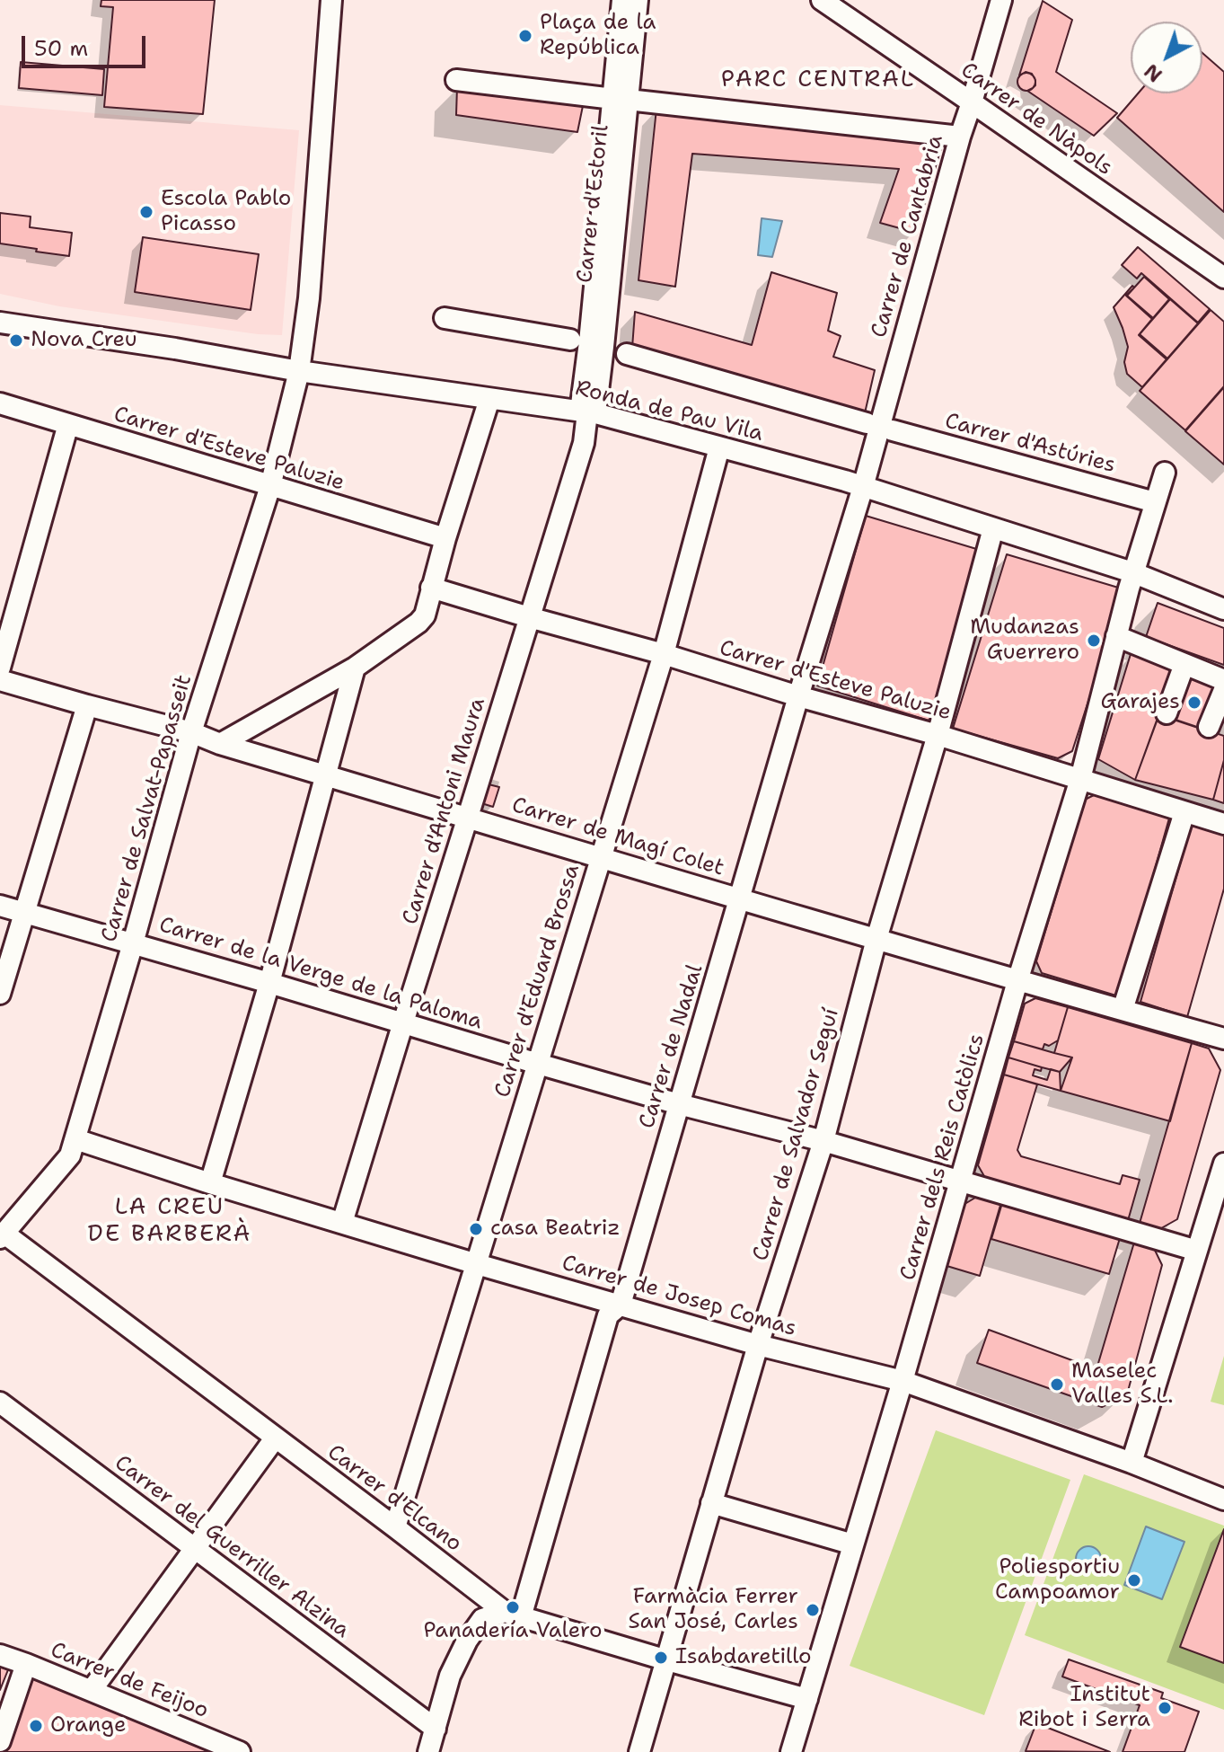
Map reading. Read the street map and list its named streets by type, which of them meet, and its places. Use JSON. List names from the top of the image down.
{
  "streets": {
    "street": [
      "Carrer de Nàpols",
      "Carrer d'Estoril",
      "Carrer de Cantabria",
      "Ronda de Pau Vila",
      "Carrer d'Astúries",
      "Carrer d'Esteve Paluzie",
      "Carrer de Salvat-Papasseit",
      "Carrer d'Antoni Maura",
      "Carrer de Magí Colet",
      "Carrer de la Verge de la Paloma",
      "Carrer d'Eduard Brossa",
      "Carrer de Nadal",
      "Carrer de Salvador Seguí",
      "Carrer dels Reis Catòlics",
      "Carrer de Josep Comas",
      "Carrer d'Elcano",
      "Carrer del Guerriller Alzina",
      "Carrer de Feijoo"
    ]
  },
  "crossings": [
    ["Carrer de Nàpols", "Carrer de Cantabria"],
    ["Carrer d'Estoril", "Ronda de Pau Vila"],
    ["Carrer d'Estoril", "Carrer d'Antoni Maura"],
    ["Carrer de Cantabria", "Ronda de Pau Vila"],
    ["Carrer de Cantabria", "Carrer de Nadal"],
    ["Ronda de Pau Vila", "Carrer de Salvat-Papasseit"],
    ["Ronda de Pau Vila", "Carrer d'Antoni Maura"],
    ["Ronda de Pau Vila", "Carrer d'Eduard Brossa"],
    ["Ronda de Pau Vila", "Carrer de Nadal"],
    ["Ronda de Pau Vila", "Carrer de Salvador Seguí"],
    ["Ronda de Pau Vila", "Carrer dels Reis Catòlics"],
    ["Carrer d'Astúries", "Carrer dels Reis Catòlics"],
    ["Carrer d'Esteve Paluzie", "Carrer de Salvat-Papasseit"],
    ["Carrer d'Esteve Paluzie", "Carrer d'Antoni Maura"],
    ["Carrer d'Esteve Paluzie", "Carrer d'Eduard Brossa"],
    ["Carrer d'Esteve Paluzie", "Carrer de Nadal"],
    ["Carrer d'Esteve Paluzie", "Carrer de Salvador Seguí"],
    ["Carrer d'Esteve Paluzie", "Carrer dels Reis Catòlics"],
    ["Carrer de Salvat-Papasseit", "Carrer de Magí Colet"],
    ["Carrer de Salvat-Papasseit", "Carrer de la Verge de la Paloma"],
    ["Carrer de Salvat-Papasseit", "Carrer de Josep Comas"],
    ["Carrer de Salvat-Papasseit", "Carrer d'Elcano"],
    ["Carrer d'Antoni Maura", "Carrer de Magí Colet"],
    ["Carrer d'Antoni Maura", "Carrer de la Verge de la Paloma"],
    ["Carrer d'Antoni Maura", "Carrer de Josep Comas"],
    ["Carrer de Magí Colet", "Carrer d'Eduard Brossa"],
    ["Carrer de Magí Colet", "Carrer de Nadal"],
    ["Carrer de Magí Colet", "Carrer de Salvador Seguí"],
    ["Carrer de Magí Colet", "Carrer dels Reis Catòlics"],
    ["Carrer de la Verge de la Paloma", "Carrer d'Eduard Brossa"],
    ["Carrer de la Verge de la Paloma", "Carrer de Nadal"],
    ["Carrer de la Verge de la Paloma", "Carrer de Salvador Seguí"],
    ["Carrer de la Verge de la Paloma", "Carrer dels Reis Catòlics"],
    ["Carrer d'Eduard Brossa", "Carrer de Josep Comas"],
    ["Carrer d'Eduard Brossa", "Carrer d'Elcano"],
    ["Carrer de Nadal", "Carrer de Josep Comas"],
    ["Carrer de Nadal", "Carrer d'Elcano"],
    ["Carrer de Salvador Seguí", "Carrer de Josep Comas"],
    ["Carrer de Salvador Seguí", "Carrer d'Elcano"],
    ["Carrer dels Reis Catòlics", "Carrer de Josep Comas"],
    ["Carrer dels Reis Catòlics", "Carrer d'Elcano"]
  ],
  "districts": ["PARC CENTRAL", "LA CREU DE BARBERÀ"],
  "places": [
    "Plaça de la República",
    "Escola Pablo Picasso",
    "Nova Creu",
    "Mudanzas Guerrero",
    "Garajes",
    "casa Beatriz",
    "Maselec Valles S.L.",
    "Poliesportiu Campoamor",
    "Panadería Valero",
    "Farmàcia Ferrer San José, Carles",
    "Isabdaretillo",
    "Institut Ribot i Serra",
    "Orange"
  ],
  "scale_bar": "50 m",
  "north": "bottom left"
}
